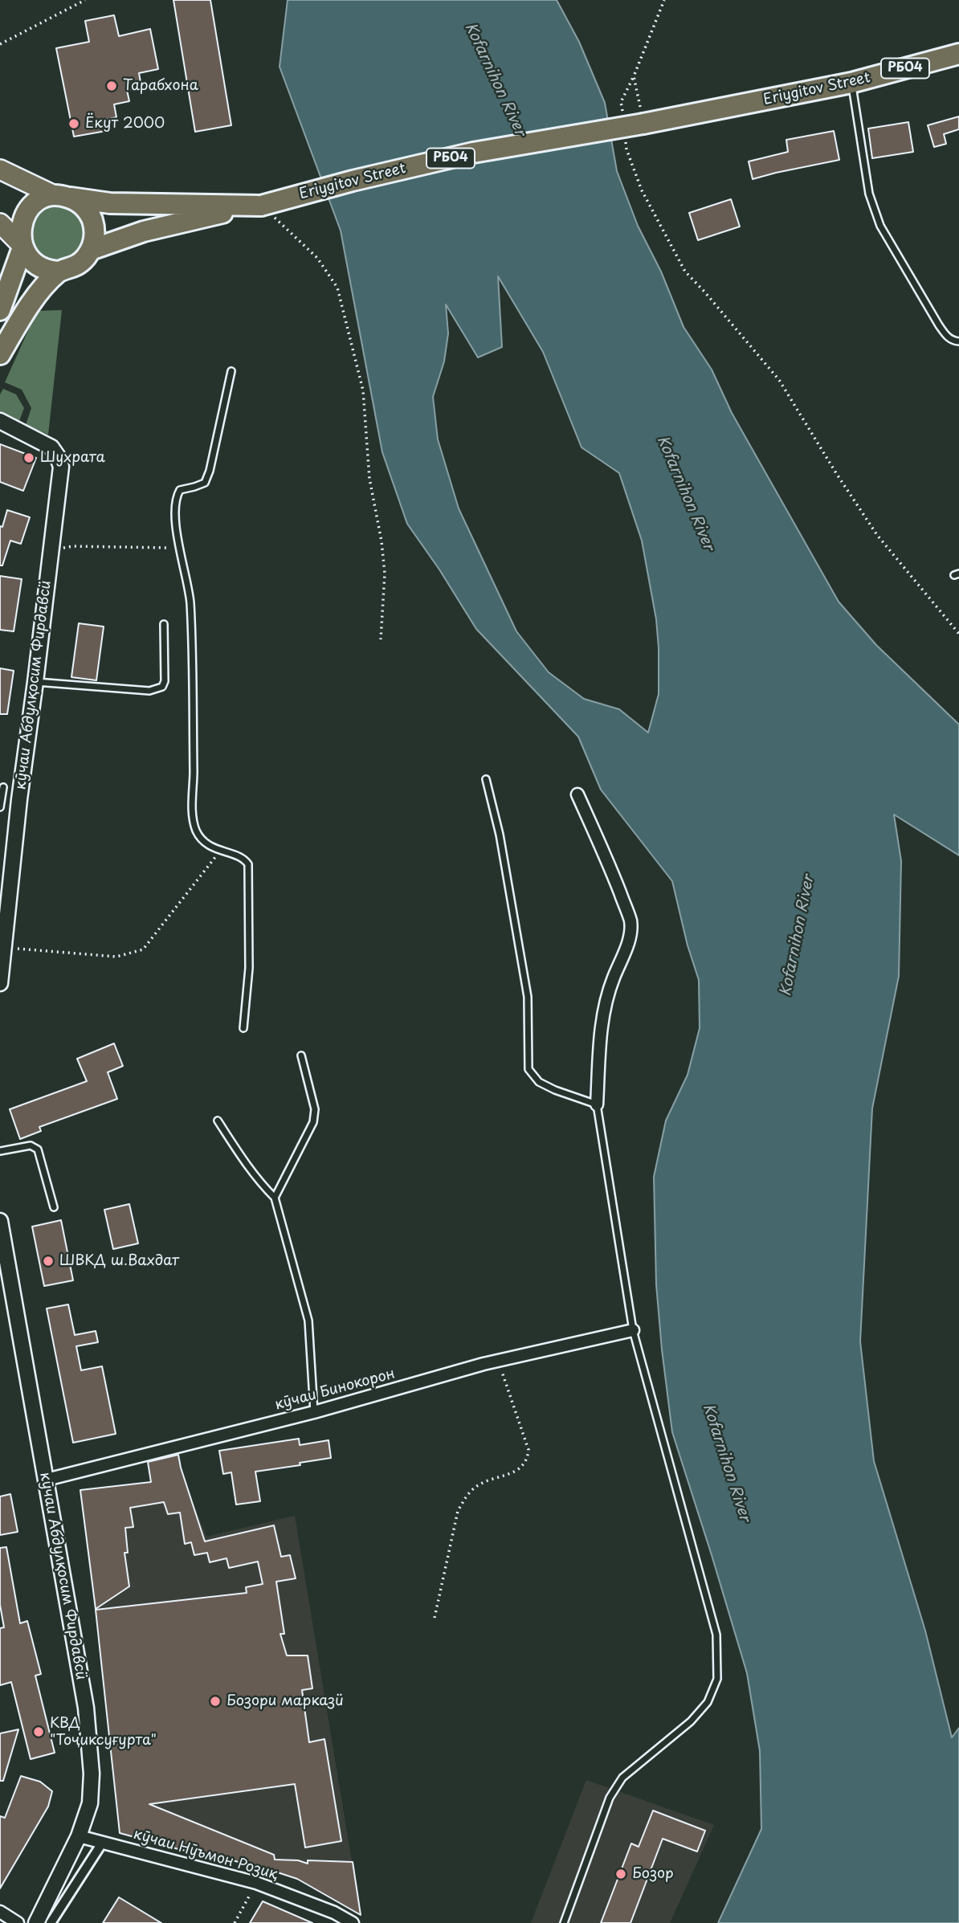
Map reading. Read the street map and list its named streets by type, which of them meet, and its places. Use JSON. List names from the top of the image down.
{
  "streets": {
    "highway": ["РБ04", "Eriygitov Street"],
    "street": ["кӯчаи Абдулқосим Фирдавсӣ", "кӯчаи Бинокорон", "кӯчаи Нӯъмон Розиқ"]
  },
  "crossings": [
    ["РБ04", "Eriygitov Street"],
    ["кӯчаи Абдулқосим Фирдавсӣ", "кӯчаи Бинокорон"],
    ["кӯчаи Абдулқосим Фирдавсӣ", "кӯчаи Нӯъмон Розиқ"]
  ],
  "water": ["Kofarnihon River"],
  "places": [
    "Тарабхона",
    "Ёкут 2000",
    "Шухрата",
    "ШВКД ш.Вахдат",
    "Бозори марказӣ",
    "КВД \"Тоҷиксуғурта\"",
    "Бозор"
  ]
}
